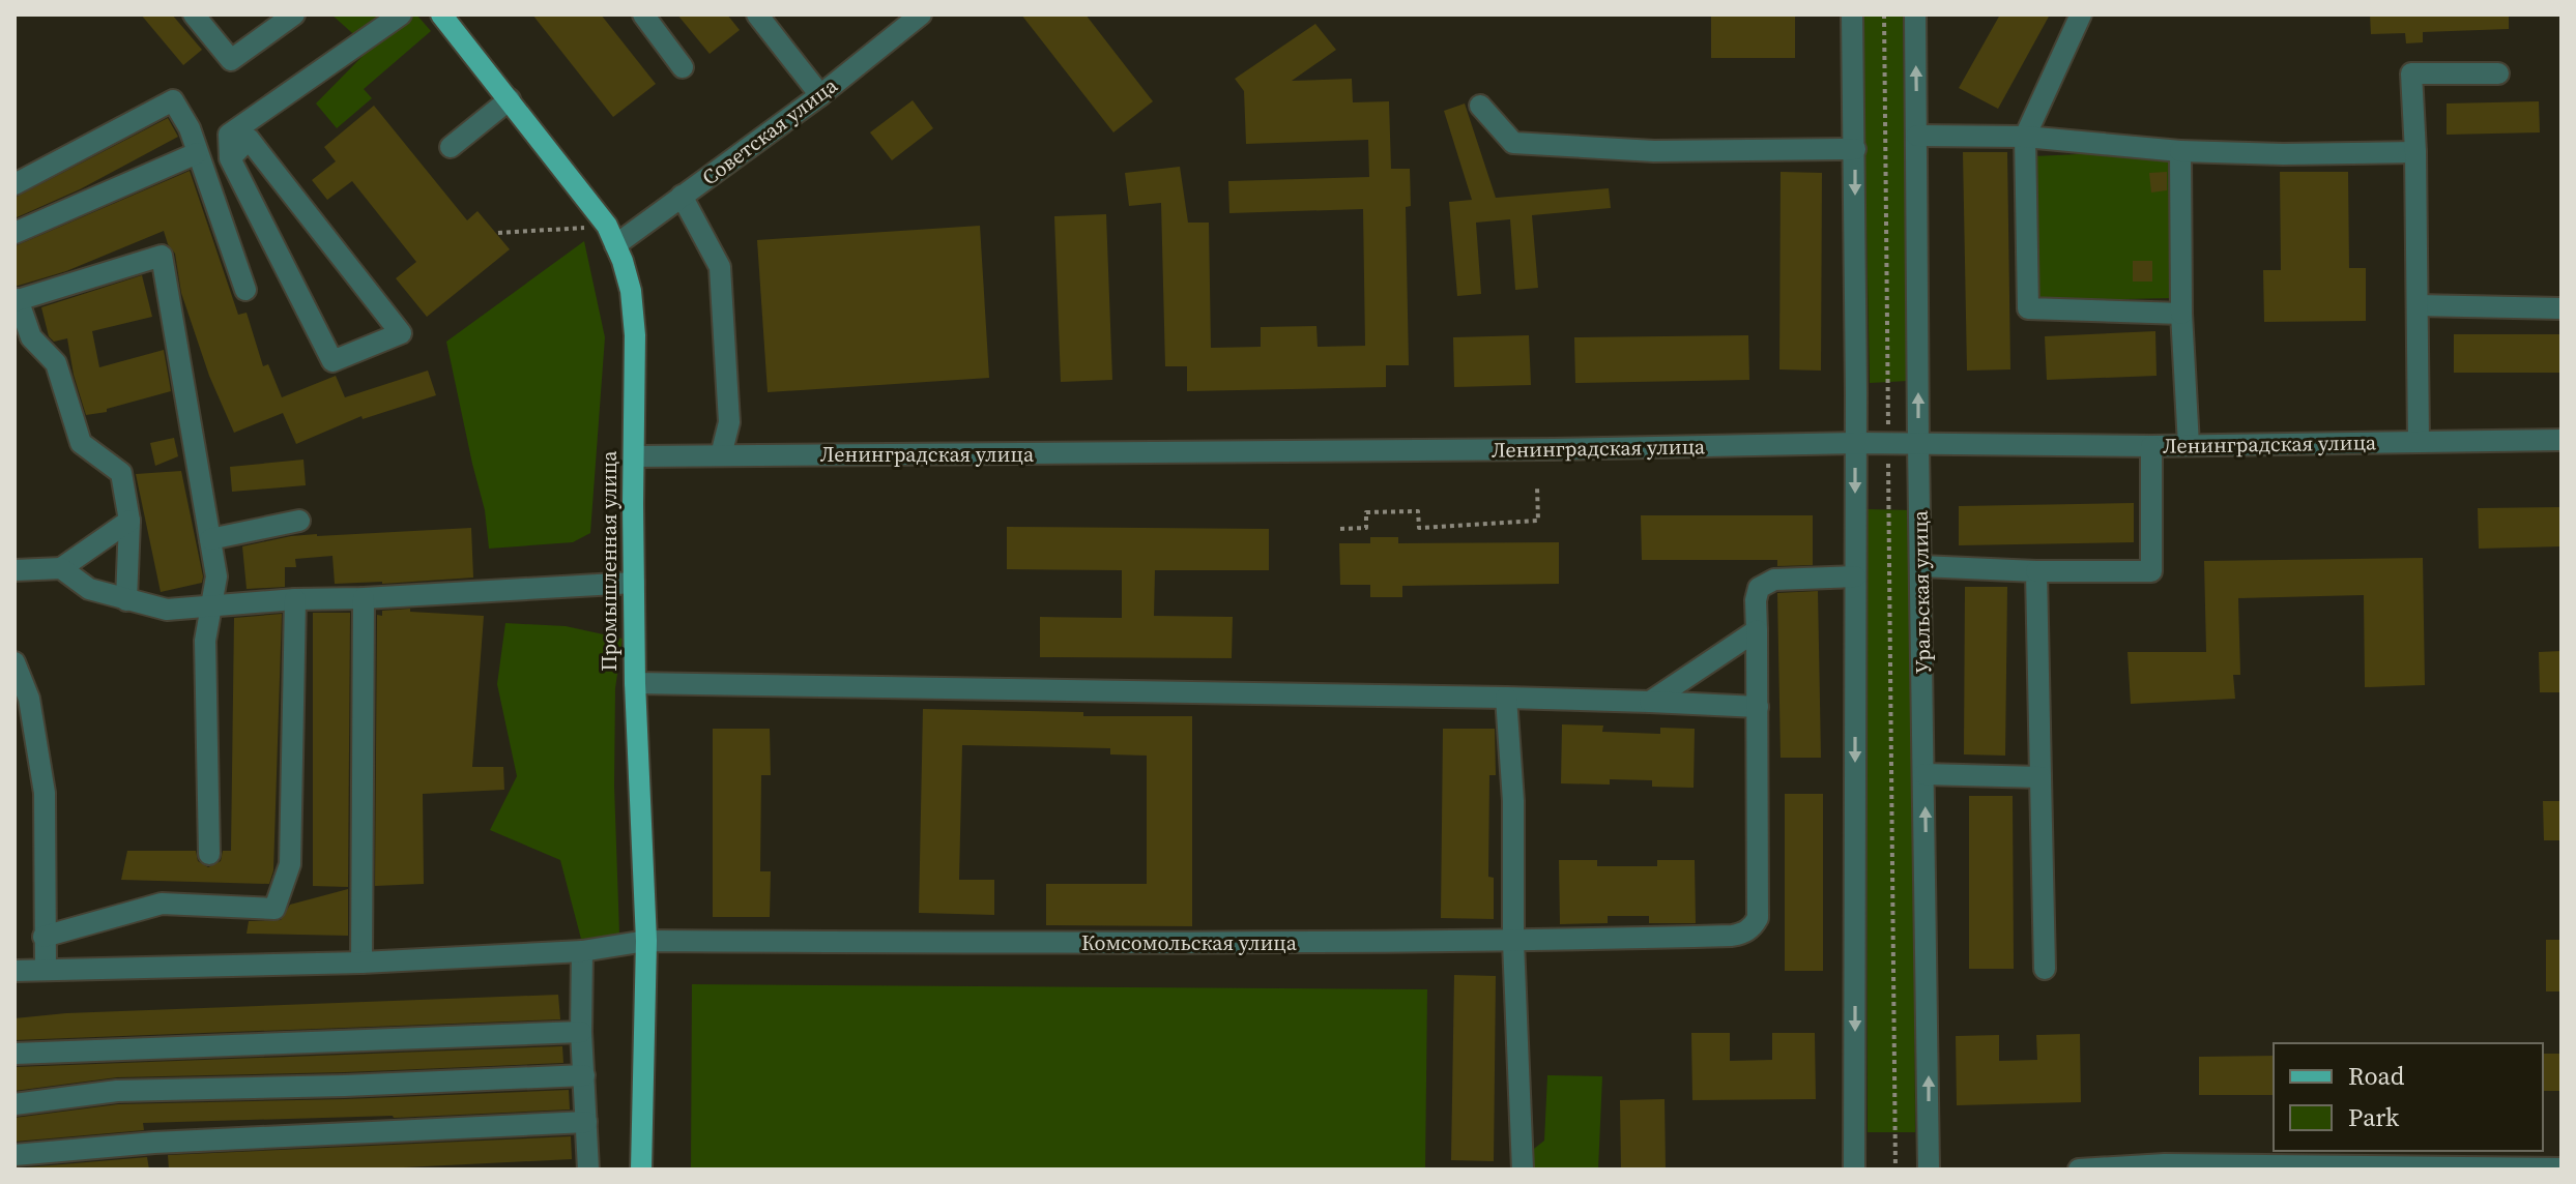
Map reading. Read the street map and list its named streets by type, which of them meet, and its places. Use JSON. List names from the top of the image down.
{
  "streets": {
    "main road": ["Промышленная улица"],
    "street": [
      "Советская улица",
      "Ленинградская улица",
      "Уральская улица",
      "Комсомольская улица"
    ]
  },
  "crossings": [
    ["Советская улица", "Промышленная улица"],
    ["Ленинградская улица", "Промышленная улица"],
    ["Ленинградская улица", "Уральская улица"],
    ["Промышленная улица", "Комсомольская улица"]
  ],
  "legend": ["Road", "Park"]
}
